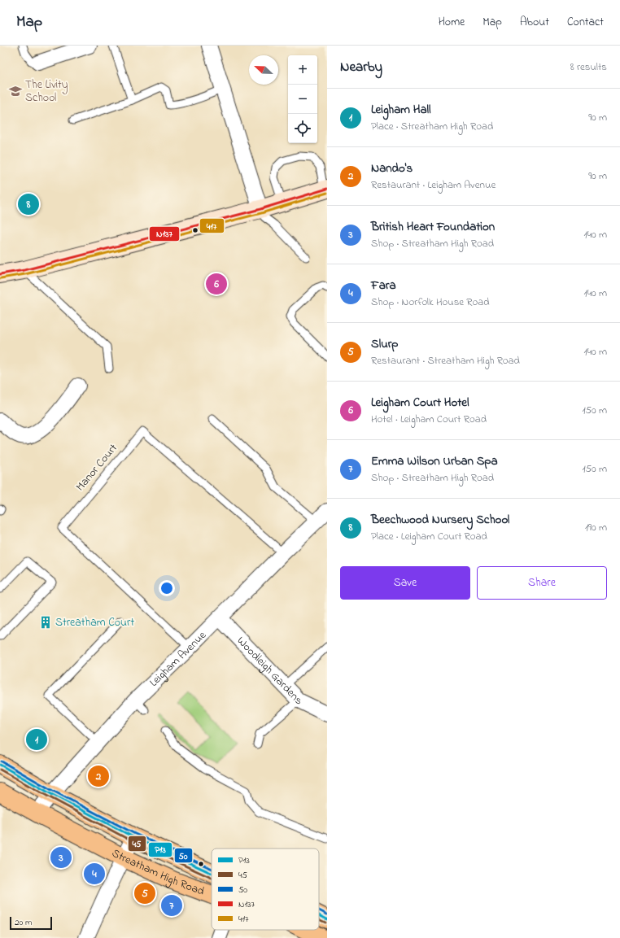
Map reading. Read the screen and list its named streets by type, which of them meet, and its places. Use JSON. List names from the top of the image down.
{
  "streets": {
    "highway": ["Streatham High Road"],
    "street": ["Leigham Avenue", "Woodleigh Gardens"],
    "lane": ["Manor Court"]
  },
  "crossings": [
    ["Manor Court", "Leigham Avenue"],
    ["Leigham Avenue", "Woodleigh Gardens"],
    ["Leigham Avenue", "Streatham High Road"]
  ],
  "places": {
    "school or university": ["The Livity School"],
    "building": ["Streatham Court"]
  },
  "lines": [
    "transit line N137",
    "transit line 417",
    "transit line 50",
    "transit line P13",
    "transit line 45"
  ],
  "legend": [
    "P13",
    "45",
    "50",
    "N137",
    "417"
  ],
  "scale_bar": "20 m",
  "north": "top left",
  "page": {
    "header": "Map",
    "nav": [
      "Home",
      "Map",
      "About",
      "Contact"
    ],
    "heading": ["Nearby", "8 results"],
    "map_buttons": ["+", "−"],
    "list": [
      {
        "mark": "1",
        "name": "Leigham Hall",
        "note": "Place · Streatham High Road",
        "value": "90 m"
      },
      {
        "mark": "2",
        "name": "Nando's",
        "note": "Restaurant · Leigham Avenue",
        "value": "90 m"
      },
      {
        "mark": "3",
        "name": "British Heart Foundation",
        "note": "Shop · Streatham High Road",
        "value": "140 m"
      },
      {
        "mark": "4",
        "name": "Fara",
        "note": "Shop · Norfolk House Road",
        "value": "140 m"
      },
      {
        "mark": "5",
        "name": "Slurp",
        "note": "Restaurant · Streatham High Road",
        "value": "140 m"
      },
      {
        "mark": "6",
        "name": "Leigham Court Hotel",
        "note": "Hotel · Leigham Court Road",
        "value": "150 m"
      },
      {
        "mark": "7",
        "name": "Emma Wilson Urban Spa",
        "note": "Shop · Streatham High Road",
        "value": "150 m"
      },
      {
        "mark": "8",
        "name": "Beechwood Nursery School",
        "note": "Place · Leigham Court Road",
        "value": "190 m"
      }
    ],
    "pins": [
      "8",
      "6",
      "1",
      "2",
      "3",
      "4",
      "5",
      "7"
    ],
    "buttons": ["Save", "Share"],
    "scale": "20 m"
  }
}
